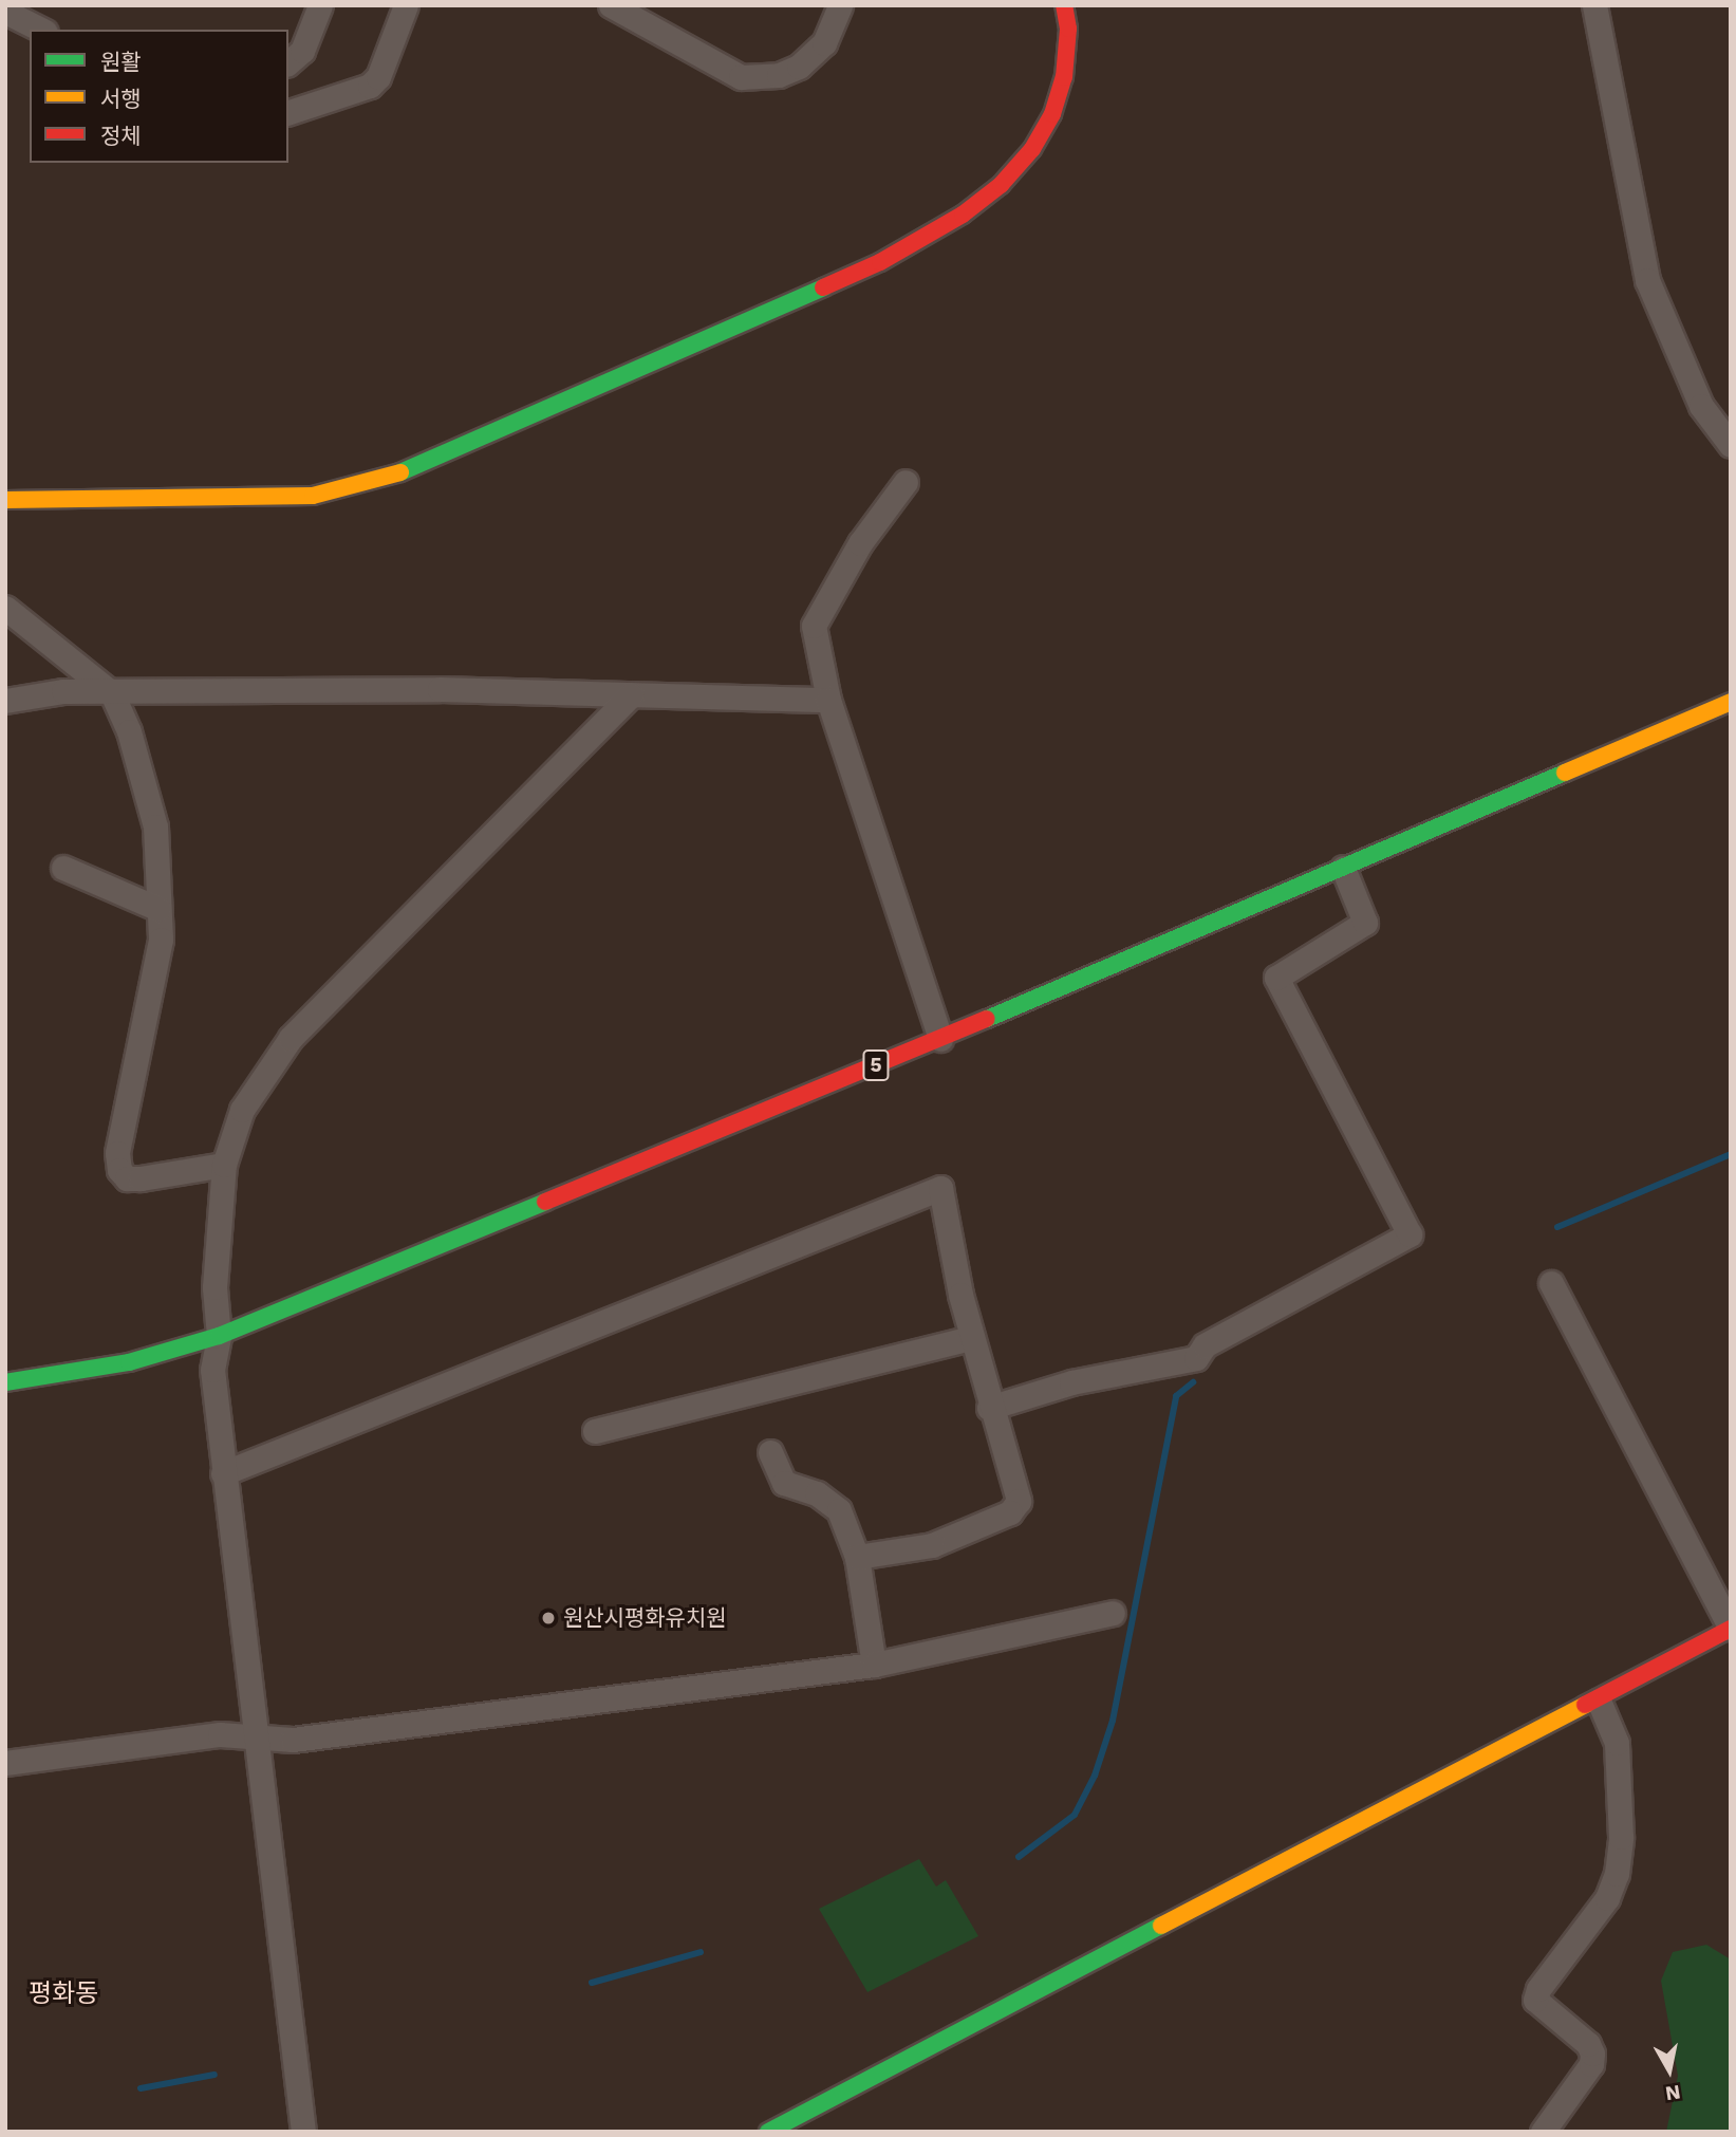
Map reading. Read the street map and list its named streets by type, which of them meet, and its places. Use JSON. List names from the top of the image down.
{
  "streets": {
    "main road": ["5"]
  },
  "districts": ["평화동"],
  "places": ["원산시평화유치원"],
  "legend": ["원활", "서행", "정체"],
  "north": "bottom"
}
